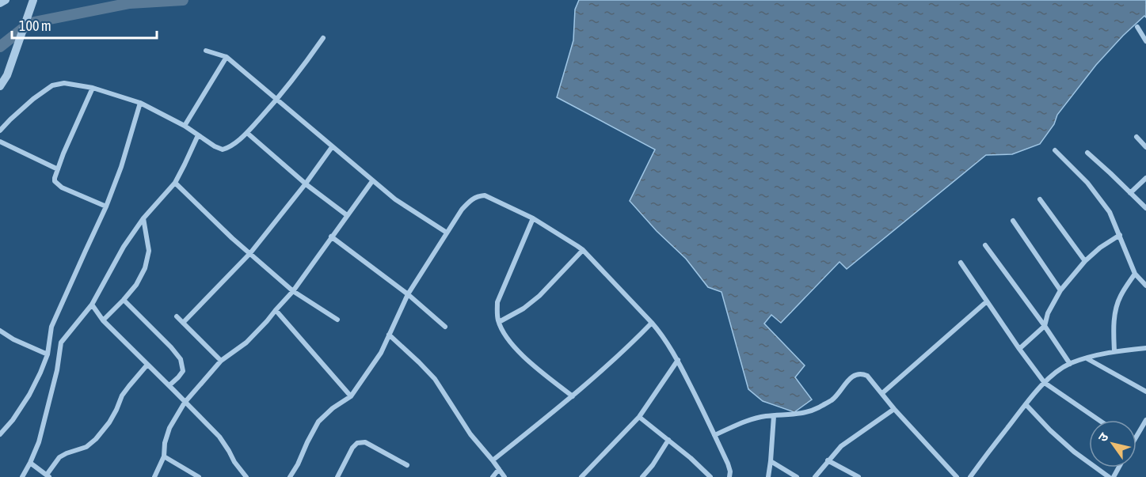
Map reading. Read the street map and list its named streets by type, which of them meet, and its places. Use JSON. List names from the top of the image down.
{
  "scale_bar": "100 m",
  "north": "top left"
}
